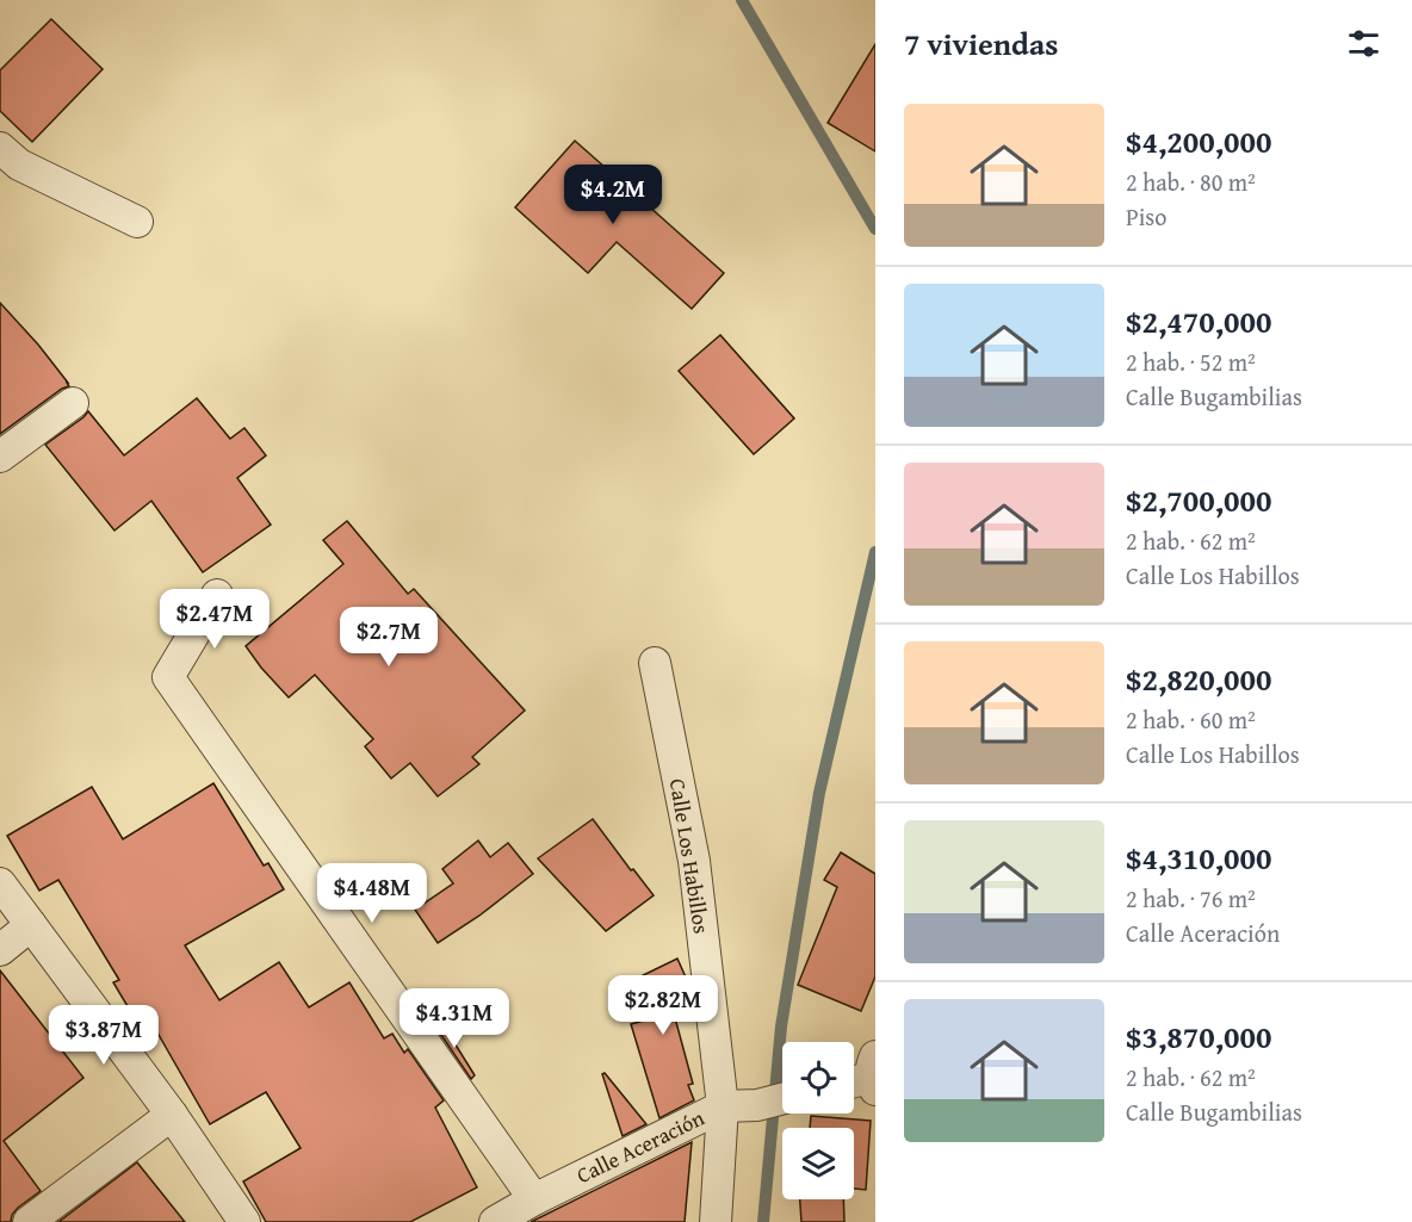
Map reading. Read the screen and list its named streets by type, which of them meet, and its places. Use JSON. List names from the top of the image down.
{
  "streets": {
    "street": ["Calle Los Habillos", "Calle Aceración"]
  },
  "crossings": [
    ["Calle Los Habillos", "Calle Aceración"]
  ],
  "page": {
    "heading": "7 viviendas",
    "list": [
      {
        "name": "$4,200,000",
        "note": "2 hab. · 80 m² · Piso"
      },
      {
        "name": "$2,470,000",
        "note": "2 hab. · 52 m² · Calle Bugambilias"
      },
      {
        "name": "$2,700,000",
        "note": "2 hab. · 62 m² · Calle Los Habillos"
      },
      {
        "name": "$2,820,000",
        "note": "2 hab. · 60 m² · Calle Los Habillos"
      },
      {
        "name": "$4,310,000",
        "note": "2 hab. · 76 m² · Calle Aceración"
      },
      {
        "name": "$3,870,000",
        "note": "2 hab. · 62 m² · Calle Bugambilias"
      }
    ],
    "price": [
      "$4.2M",
      "$2.47M",
      "$2.7M",
      "$4.48M",
      "$2.82M",
      "$4.31M",
      "$3.87M"
    ]
  }
}
